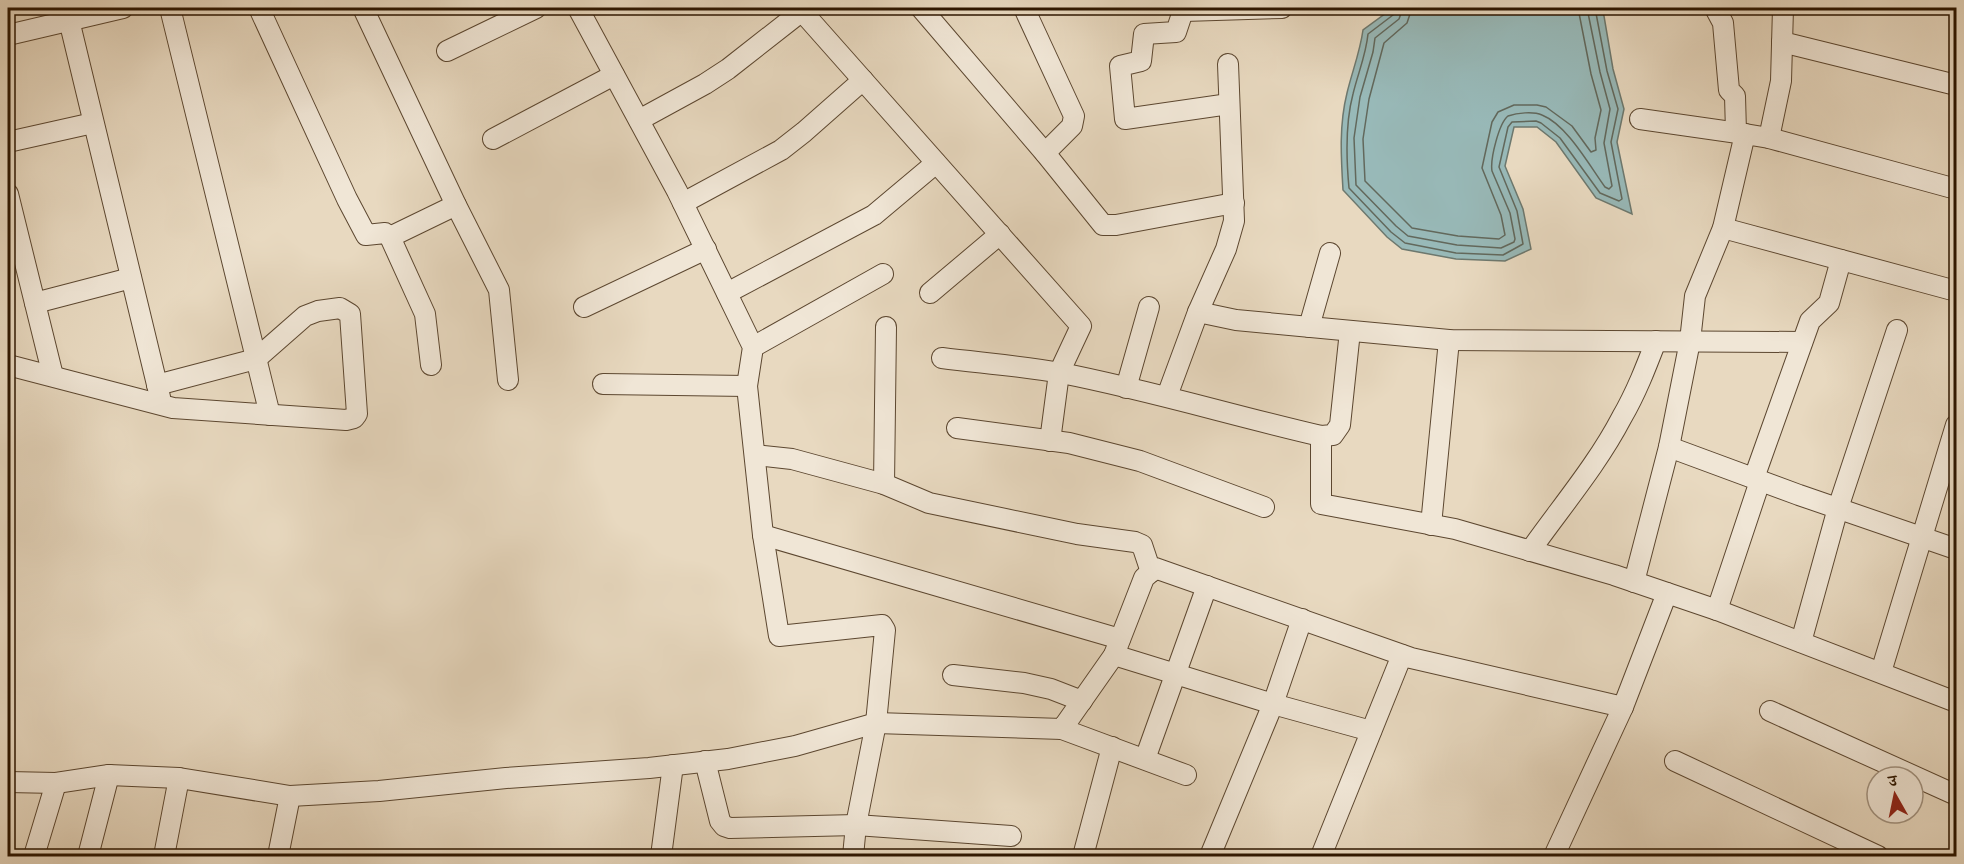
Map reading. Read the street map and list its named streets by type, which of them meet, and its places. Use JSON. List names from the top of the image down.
{
  "north": "top"
}
